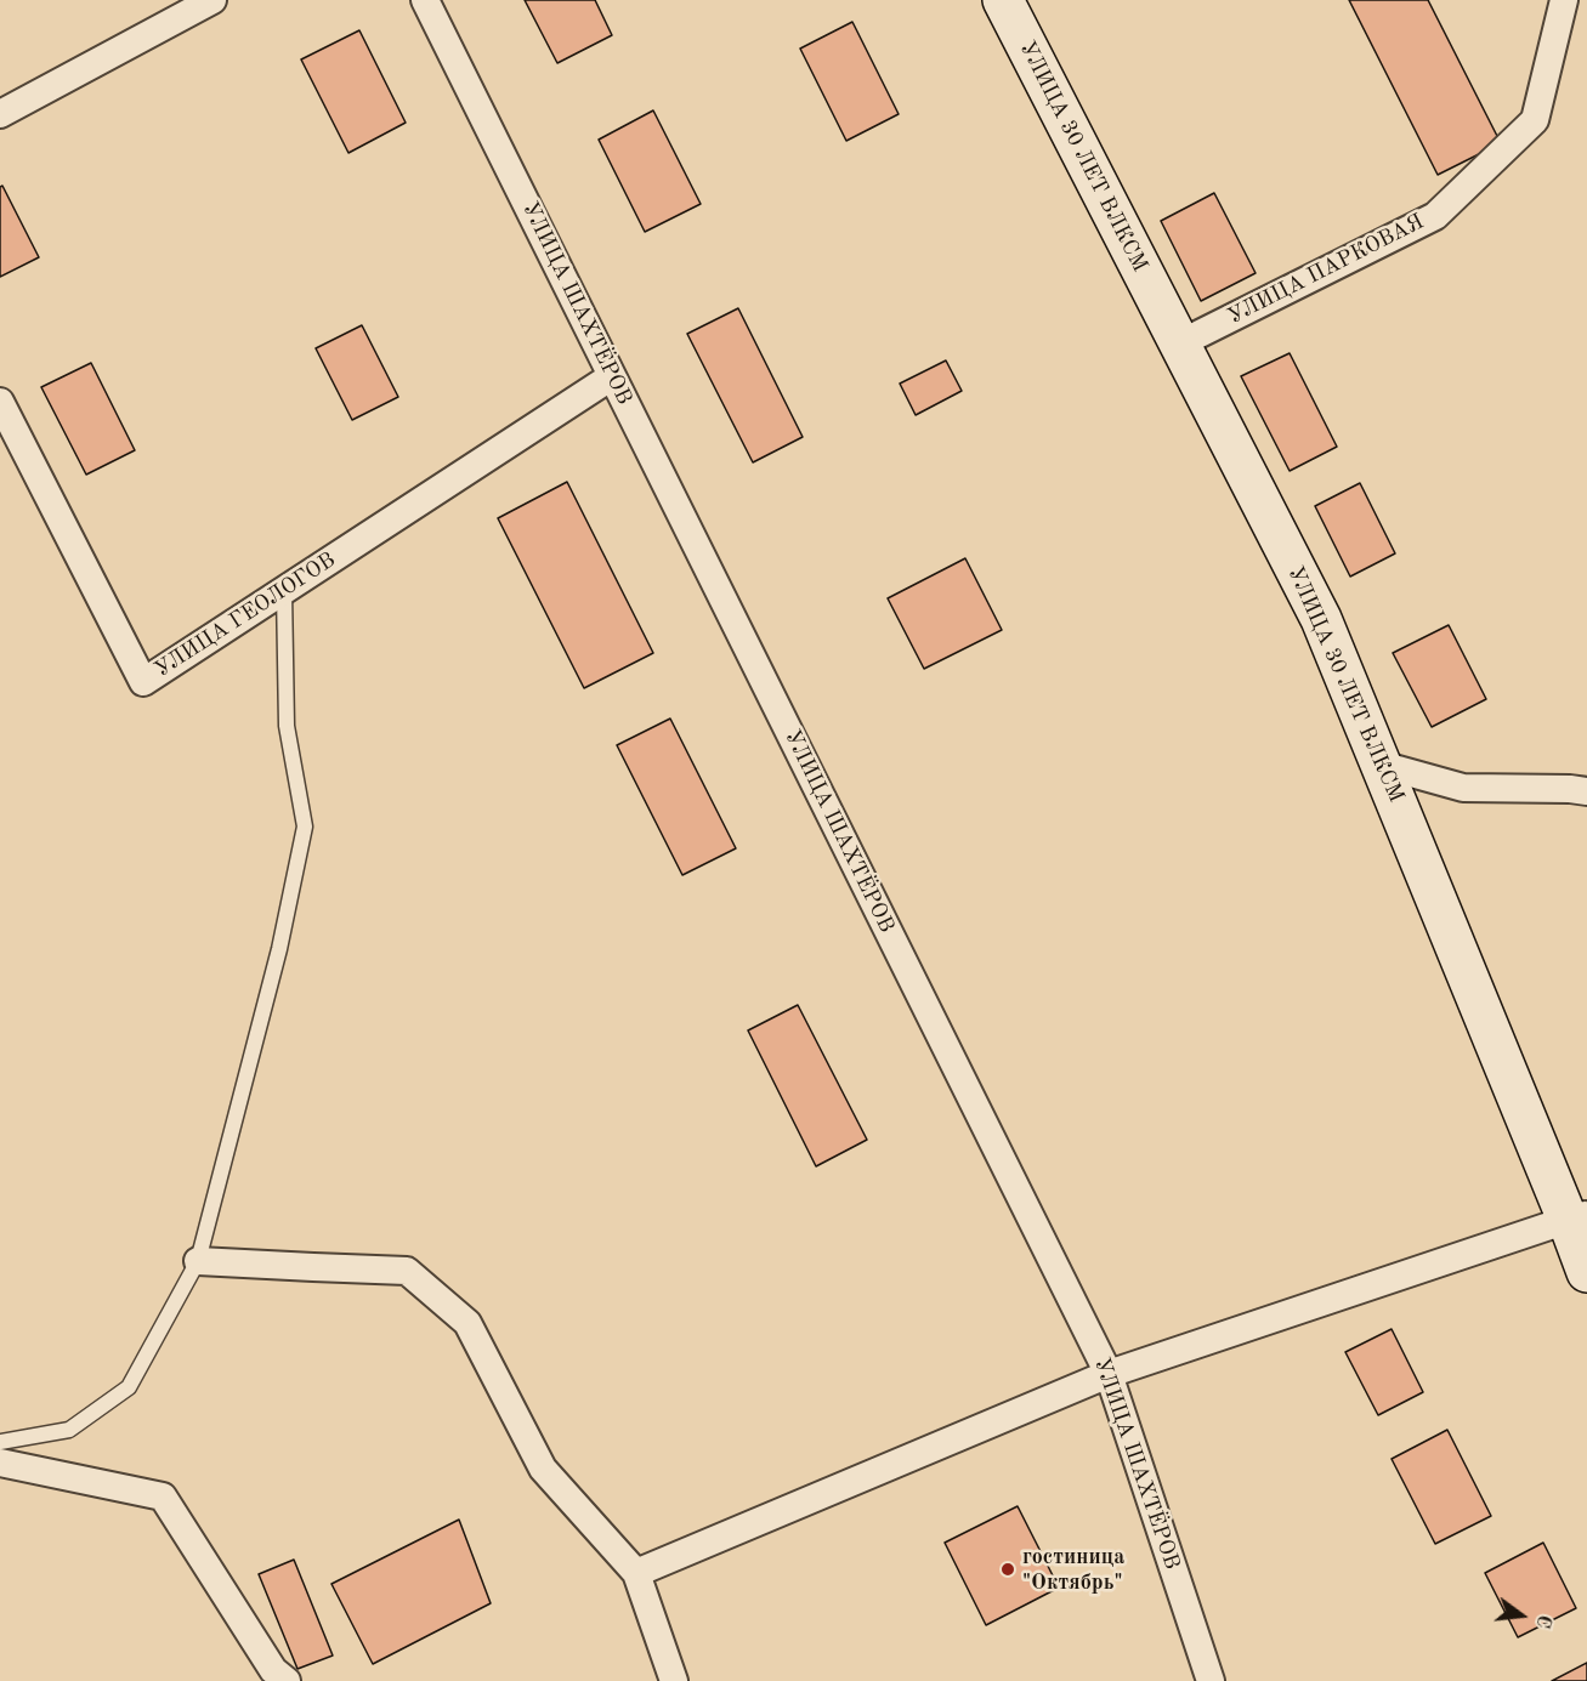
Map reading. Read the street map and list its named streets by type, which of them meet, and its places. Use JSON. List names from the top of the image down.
{
  "streets": {
    "street": [
      "УЛИЦА 30 ЛЕТ ВЛКСМ",
      "УЛИЦА ПАРКОВАЯ",
      "УЛИЦА ШАХТЁРОВ",
      "УЛИЦА ГЕОЛОГОВ"
    ]
  },
  "crossings": [
    ["УЛИЦА 30 ЛЕТ ВЛКСМ", "УЛИЦА ПАРКОВАЯ"],
    ["УЛИЦА ШАХТЁРОВ", "УЛИЦА ГЕОЛОГОВ"]
  ],
  "places": ["гостиница \"Октябрь\""],
  "north": "right"
}
